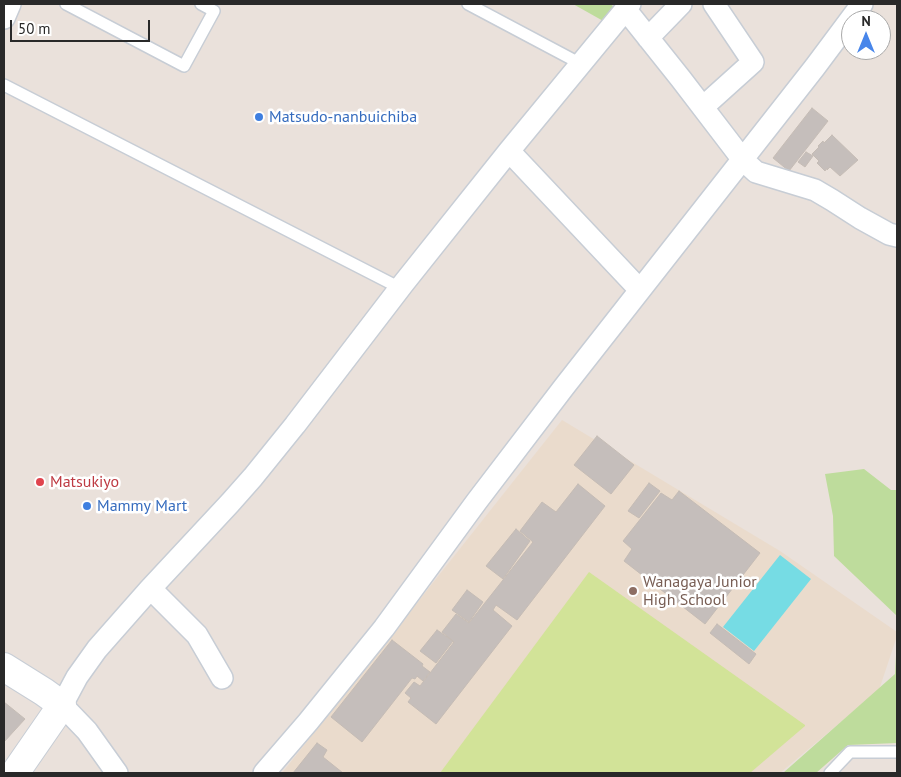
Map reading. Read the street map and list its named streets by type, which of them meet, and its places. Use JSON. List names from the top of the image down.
{
  "places": [
    "Matsudo-nanbuichiba",
    "Matsukiyo",
    "Mammy Mart",
    "Wanagaya Junior High School"
  ],
  "scale_bar": "50 m",
  "north": "top"
}
